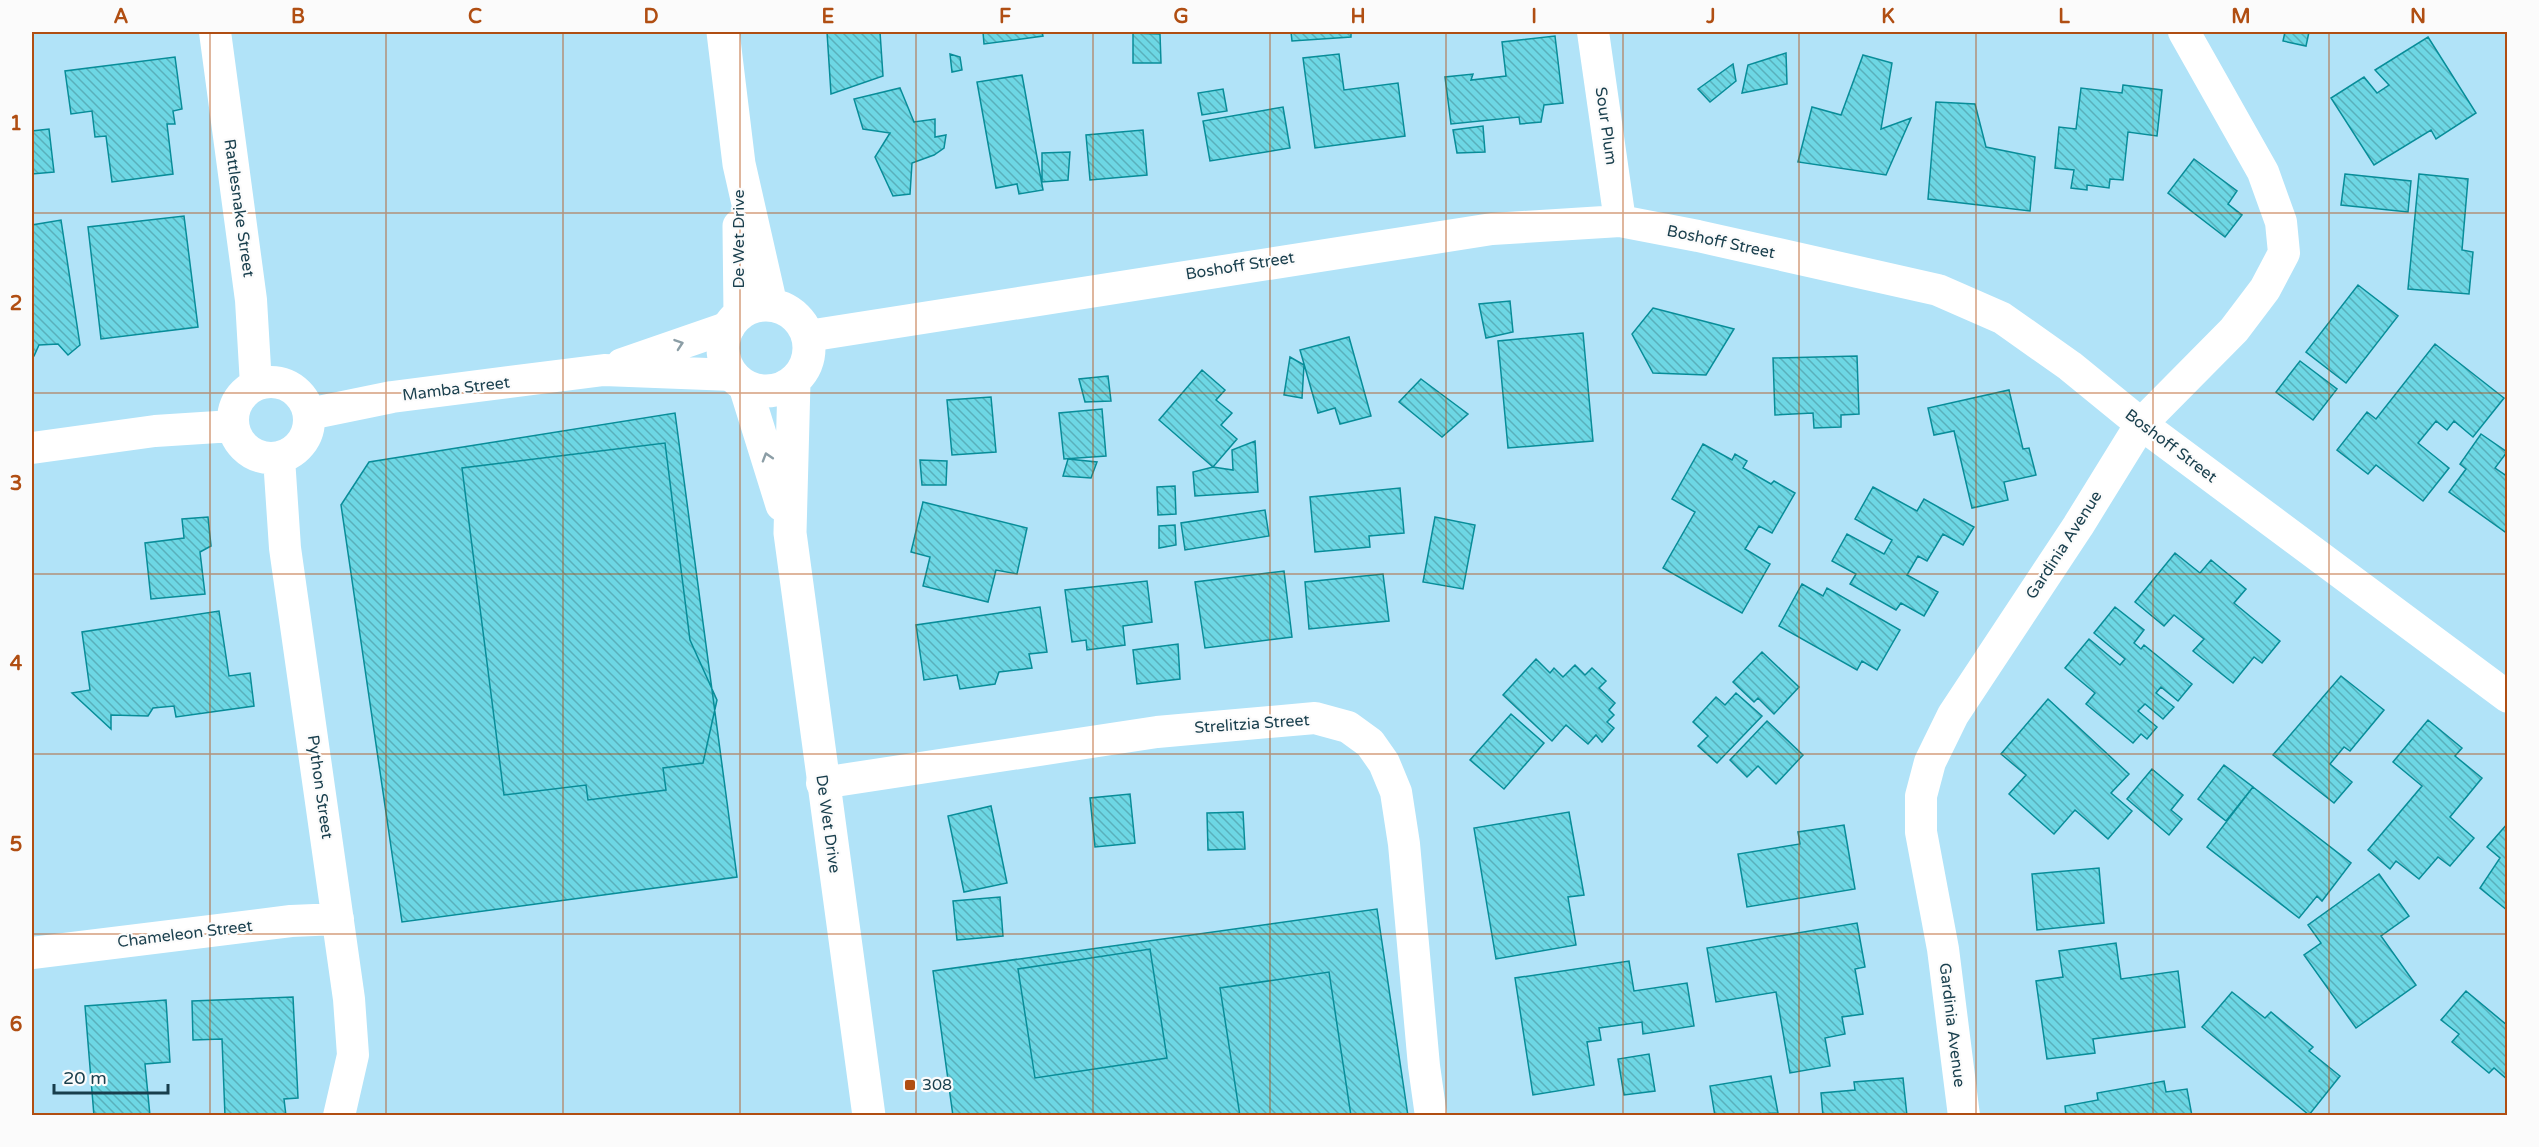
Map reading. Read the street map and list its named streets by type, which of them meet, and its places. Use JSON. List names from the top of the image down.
{
  "streets": {
    "street": [
      "Sour Plum",
      "Rattlesnake Street",
      "De Wet Drive",
      "Boshoff Street",
      "Mamba Street",
      "Gardinia Avenue",
      "Strelitzia Street",
      "Python Street",
      "Chameleon Street"
    ]
  },
  "crossings": [
    ["Sour Plum", "Boshoff Street"],
    ["Rattlesnake Street", "Mamba Street"],
    ["Rattlesnake Street", "Python Street"],
    ["De Wet Drive", "Boshoff Street"],
    ["De Wet Drive", "Mamba Street"],
    ["De Wet Drive", "Strelitzia Street"],
    ["Boshoff Street", "Mamba Street"],
    ["Boshoff Street", "Gardinia Avenue"],
    ["Mamba Street", "Python Street"],
    ["Python Street", "Chameleon Street"]
  ],
  "places": {
    "transit": ["308"]
  },
  "scale_bar": "20 m",
  "grid": {
    "columns": [
      "A",
      "B",
      "C",
      "D",
      "E",
      "F",
      "G",
      "H",
      "I",
      "J",
      "K",
      "L",
      "M",
      "N"
    ],
    "rows": [
      "1",
      "2",
      "3",
      "4",
      "5",
      "6"
    ]
  }
}
